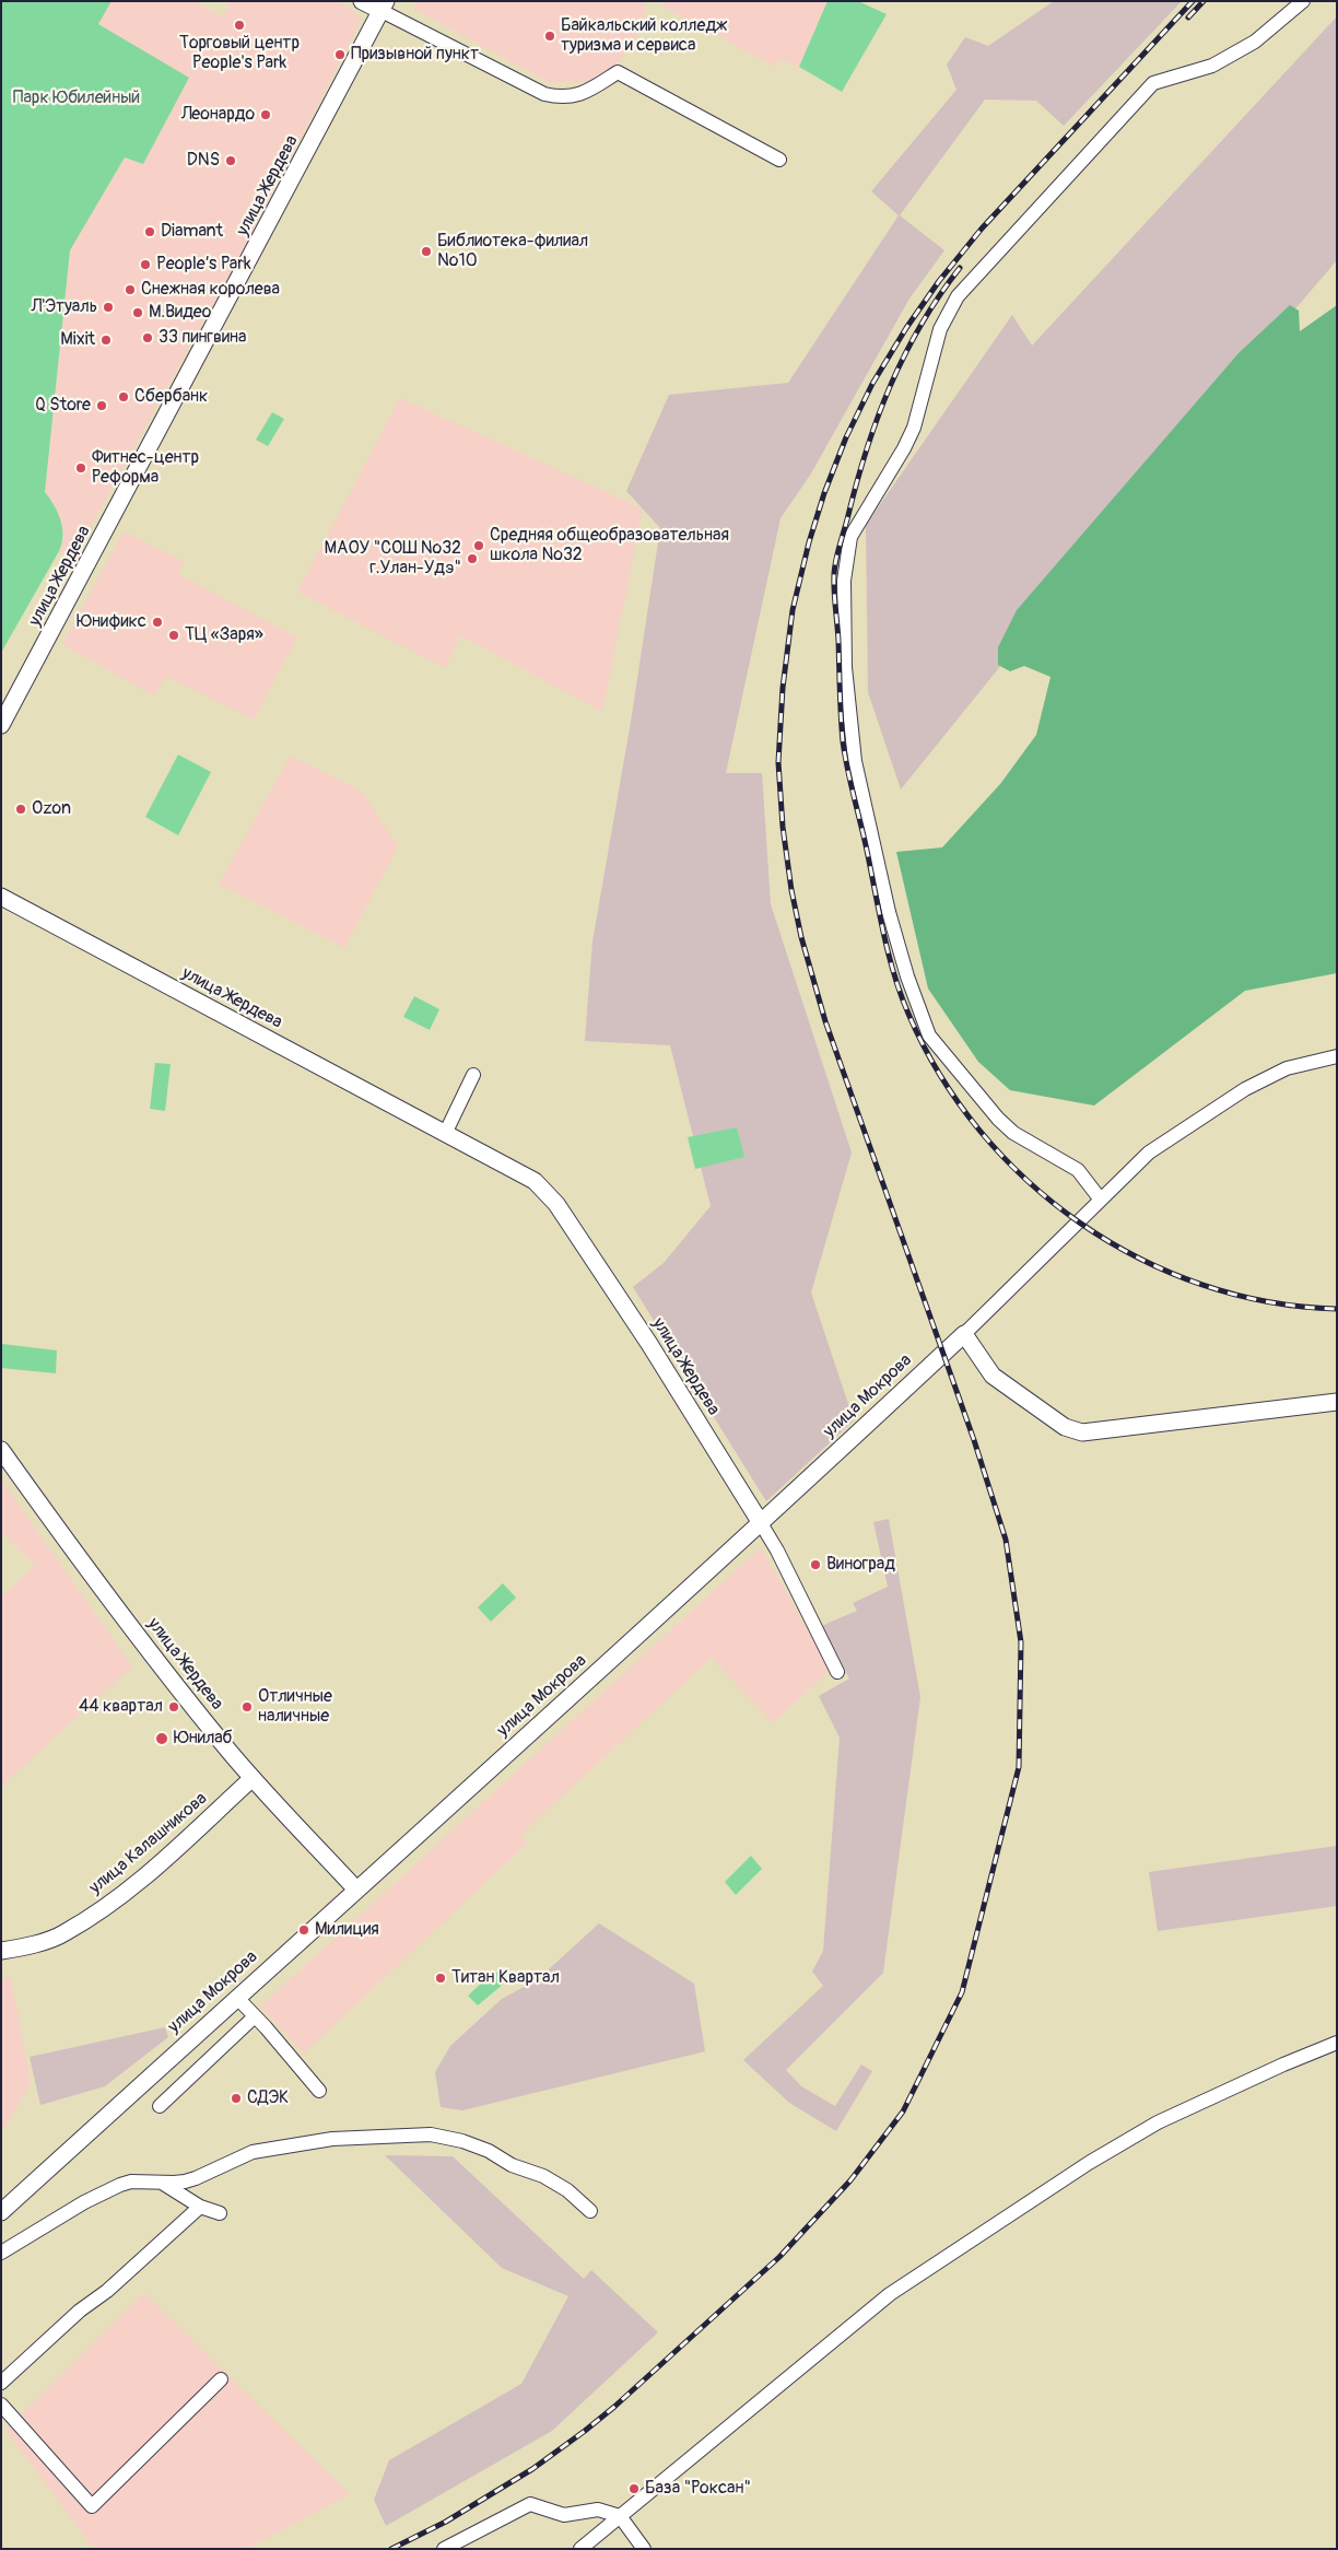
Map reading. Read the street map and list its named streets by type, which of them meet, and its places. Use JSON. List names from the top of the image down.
{
  "streets": {
    "main road": ["улица Жердева", "улица Мокрова", "улица Калашникова"]
  },
  "crossings": [
    ["улица Жердева", "улица Мокрова"],
    ["улица Жердева", "улица Калашникова"]
  ],
  "parks": ["Парк Юбилейный"],
  "places": [
    "Торговый центр People's Park",
    "Байкальский колледж туризма и сервиса",
    "Призывной пункт",
    "Леонардо",
    "DNS",
    "Diamant",
    "Библиотека-филиал №10",
    "People’s Park",
    "Снежная королева",
    "Л'Этуаль",
    "М.Видео",
    "33 пингвина",
    "Mixit",
    "Сбербанк",
    "Q Store",
    "Фитнес-центр Реформа",
    "Средняя общеобразовательная школа №32",
    "МАОУ \"СОШ №32 г.Улан-Удэ\"",
    "Юнификс",
    "ТЦ «Заря»",
    "Ozon",
    "Виноград",
    "44 квартал",
    "Отличные наличные",
    "Юнилаб",
    "Милиция",
    "Титан Квартал",
    "СДЭК",
    "База \"Роксан\""
  ]
}
